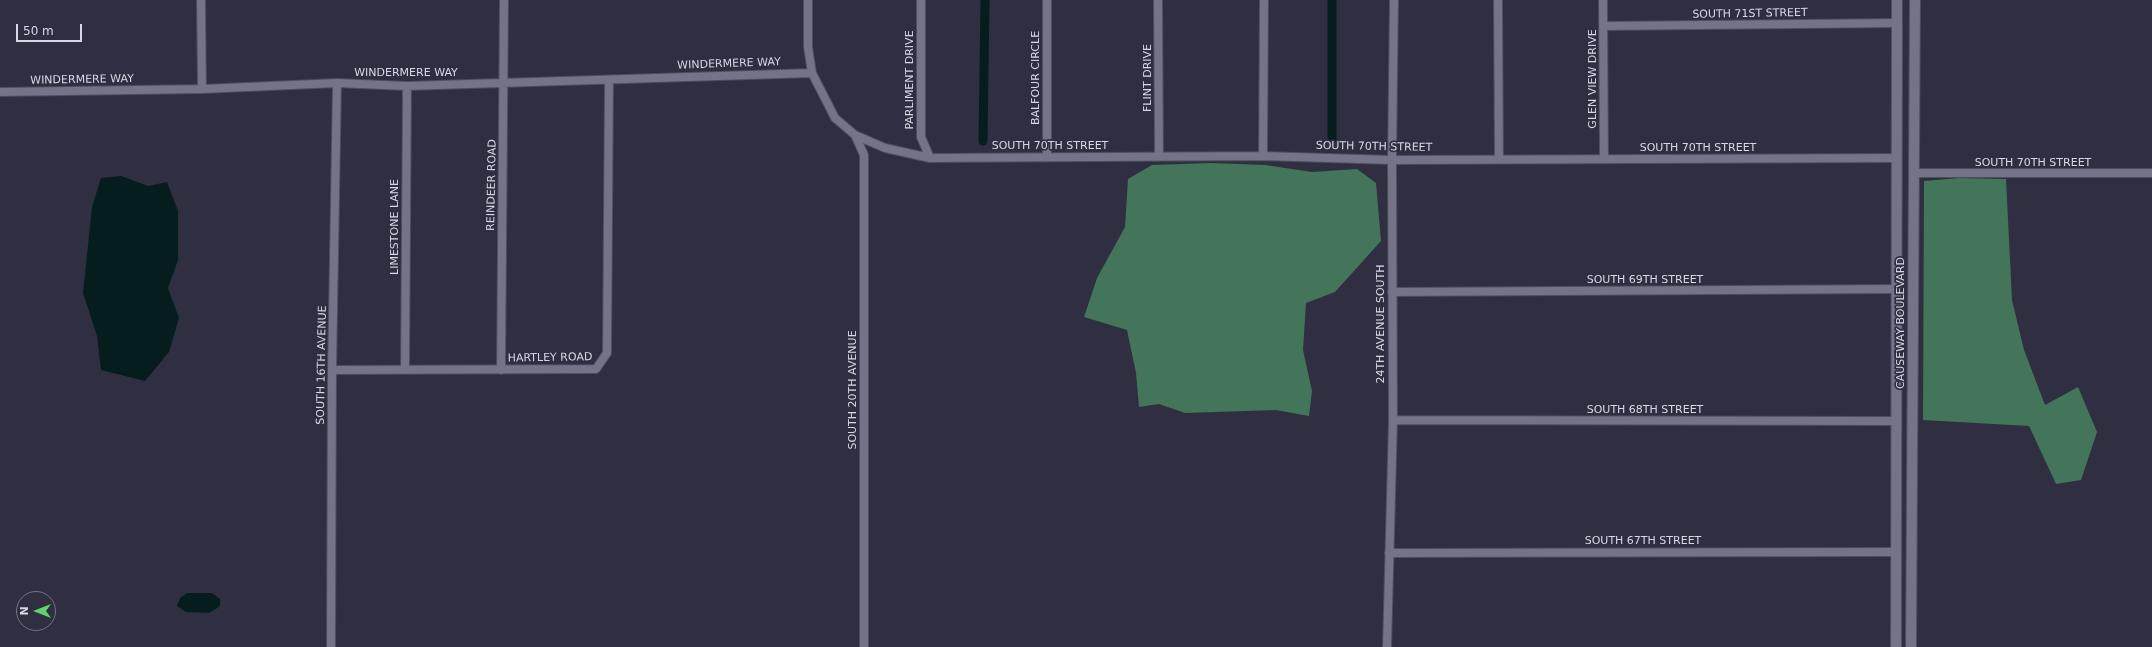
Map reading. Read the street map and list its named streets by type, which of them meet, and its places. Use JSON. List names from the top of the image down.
{
  "streets": {
    "main road": ["CAUSEWAY BOULEVARD"],
    "street": [
      "SOUTH 71ST STREET",
      "WINDERMERE WAY",
      "BALFOUR CIRCLE",
      "FLINT DRIVE",
      "GLEN VIEW DRIVE",
      "PARLIMENT DRIVE",
      "SOUTH 70TH STREET",
      "REINDEER ROAD",
      "LIMESTONE LANE",
      "SOUTH 69TH STREET",
      "24TH AVENUE SOUTH",
      "HARTLEY ROAD",
      "SOUTH 16TH AVENUE",
      "SOUTH 20TH AVENUE",
      "SOUTH 68TH STREET",
      "SOUTH 67TH STREET"
    ]
  },
  "crossings": [
    ["SOUTH 71ST STREET", "GLEN VIEW DRIVE"],
    ["SOUTH 71ST STREET", "CAUSEWAY BOULEVARD"],
    ["WINDERMERE WAY", "REINDEER ROAD"],
    ["WINDERMERE WAY", "LIMESTONE LANE"],
    ["WINDERMERE WAY", "HARTLEY ROAD"],
    ["WINDERMERE WAY", "SOUTH 16TH AVENUE"],
    ["BALFOUR CIRCLE", "SOUTH 70TH STREET"],
    ["FLINT DRIVE", "SOUTH 70TH STREET"],
    ["GLEN VIEW DRIVE", "SOUTH 70TH STREET"],
    ["PARLIMENT DRIVE", "SOUTH 70TH STREET"],
    ["SOUTH 70TH STREET", "CAUSEWAY BOULEVARD"],
    ["SOUTH 70TH STREET", "24TH AVENUE SOUTH"],
    ["SOUTH 70TH STREET", "SOUTH 20TH AVENUE"],
    ["REINDEER ROAD", "HARTLEY ROAD"],
    ["LIMESTONE LANE", "HARTLEY ROAD"],
    ["SOUTH 69TH STREET", "CAUSEWAY BOULEVARD"],
    ["SOUTH 69TH STREET", "24TH AVENUE SOUTH"],
    ["CAUSEWAY BOULEVARD", "SOUTH 68TH STREET"],
    ["CAUSEWAY BOULEVARD", "SOUTH 67TH STREET"],
    ["24TH AVENUE SOUTH", "SOUTH 68TH STREET"],
    ["24TH AVENUE SOUTH", "SOUTH 67TH STREET"],
    ["HARTLEY ROAD", "SOUTH 16TH AVENUE"]
  ],
  "scale_bar": "50 m",
  "north": "left"
}
